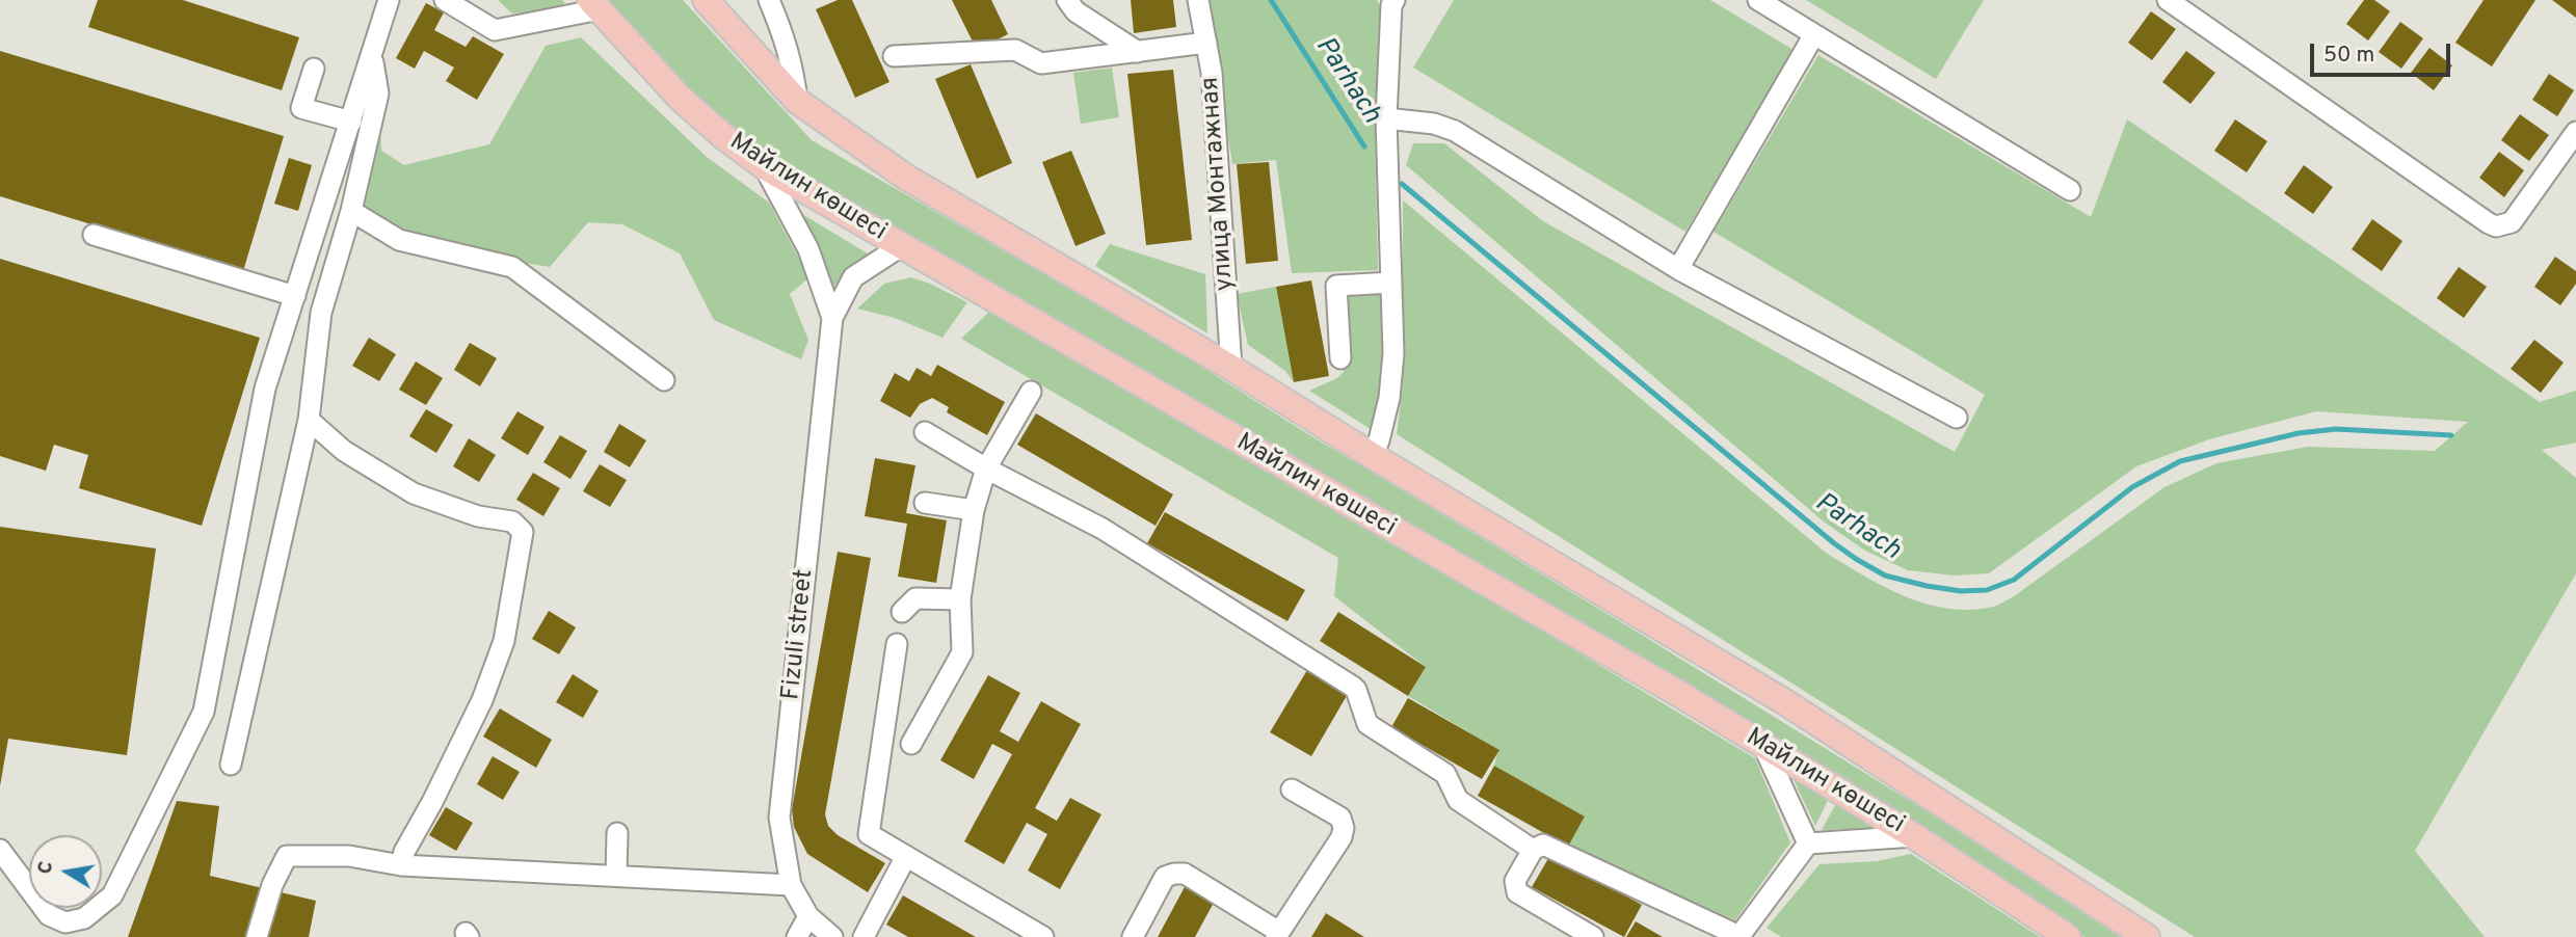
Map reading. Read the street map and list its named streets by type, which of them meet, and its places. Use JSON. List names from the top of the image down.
{
  "streets": {
    "main road": ["Майлин көшесі"],
    "street": ["улица Монтажная", "Fizuli street"]
  },
  "crossings": [
    ["улица Монтажная", "Майлин көшесі"]
  ],
  "water": ["Parhach"],
  "scale_bar": "50 m",
  "north": "left"
}
